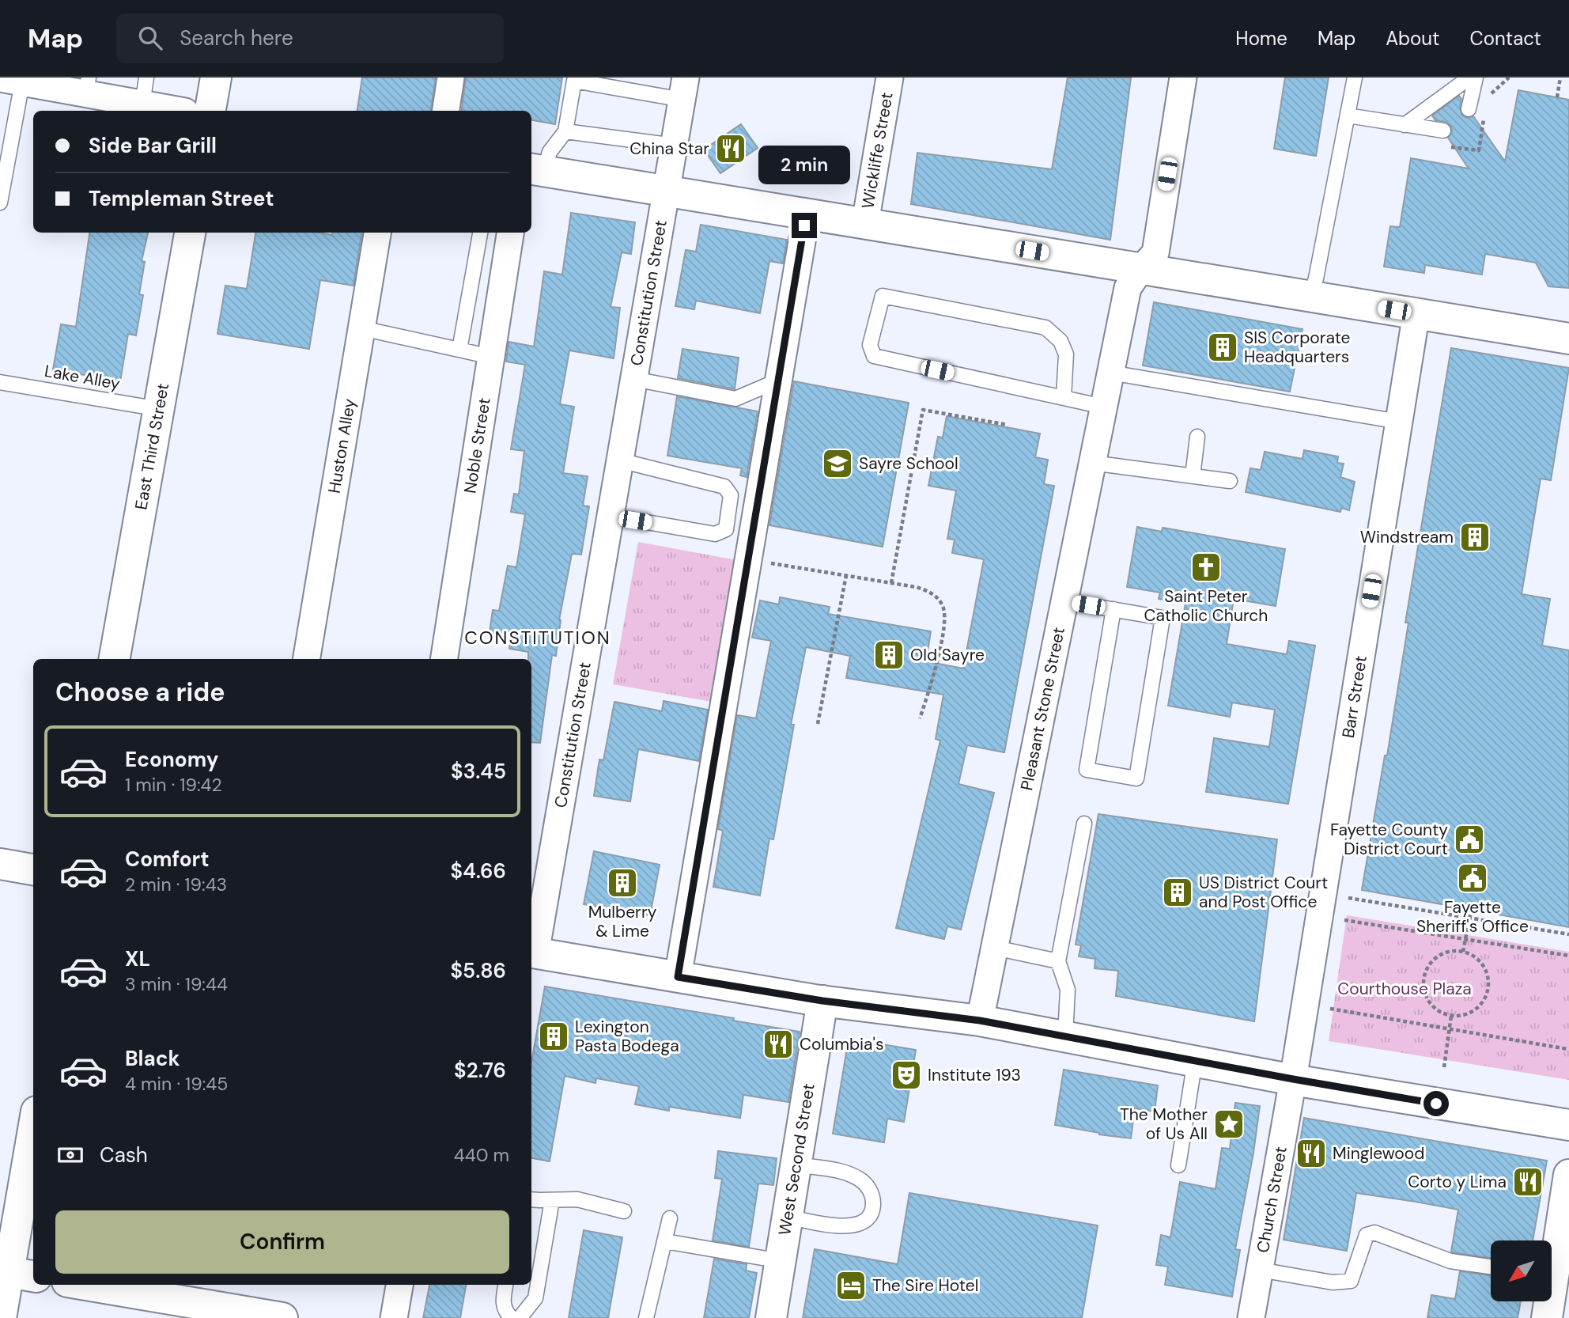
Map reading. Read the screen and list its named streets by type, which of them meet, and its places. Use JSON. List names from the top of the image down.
{
  "streets": {
    "main road": ["East Third Street", "West Second Street"],
    "street": [
      "Wickliffe Street",
      "Constitution Street",
      "Noble Street",
      "Huston Alley",
      "Barr Street",
      "Pleasant Stone Street",
      "Church Street"
    ],
    "lane": ["Lake Alley"]
  },
  "crossings": [
    ["Lake Alley", "East Third Street"],
    ["Barr Street", "Church Street"]
  ],
  "districts": ["CONSTITUTION"],
  "parks": ["Courthouse Plaza"],
  "places": {
    "restaurant": [
      "China Star",
      "Columbia's",
      "Minglewood",
      "Corto y Lima"
    ],
    "building": [
      "SIS Corporate Headquarters",
      "Windstream",
      "Old Sayre",
      "Mulberry & Lime",
      "US District Court and Post Office",
      "Lexington Pasta Bodega"
    ],
    "school or university": ["Sayre School"],
    "church": ["Saint Peter Catholic Church"],
    "public building": ["Fayette County District Court", "Fayette Sheriff's Office"],
    "theatre": ["Institute 193"],
    "place": ["The Mother of Us All"],
    "hotel": ["The Sire Hotel"]
  },
  "north": "bottom left",
  "page": {
    "header": "Map",
    "search": "Search here",
    "nav": [
      "Home",
      "Map",
      "About",
      "Contact"
    ],
    "banner": ["Side Bar Grill", "Templeman Street"],
    "bubble": "2 min",
    "heading": "Choose a ride",
    "list": [
      {
        "name": "Economy",
        "note": "1 min · 19:42",
        "value": "$3.45"
      },
      {
        "name": "Comfort",
        "note": "2 min · 19:43",
        "value": "$4.66"
      },
      {
        "name": "XL",
        "note": "3 min · 19:44",
        "value": "$5.86"
      },
      {
        "name": "Black",
        "note": "4 min · 19:45",
        "value": "$2.76"
      }
    ],
    "pay": ["Cash", "440 m"],
    "buttons": "Confirm"
  }
}
